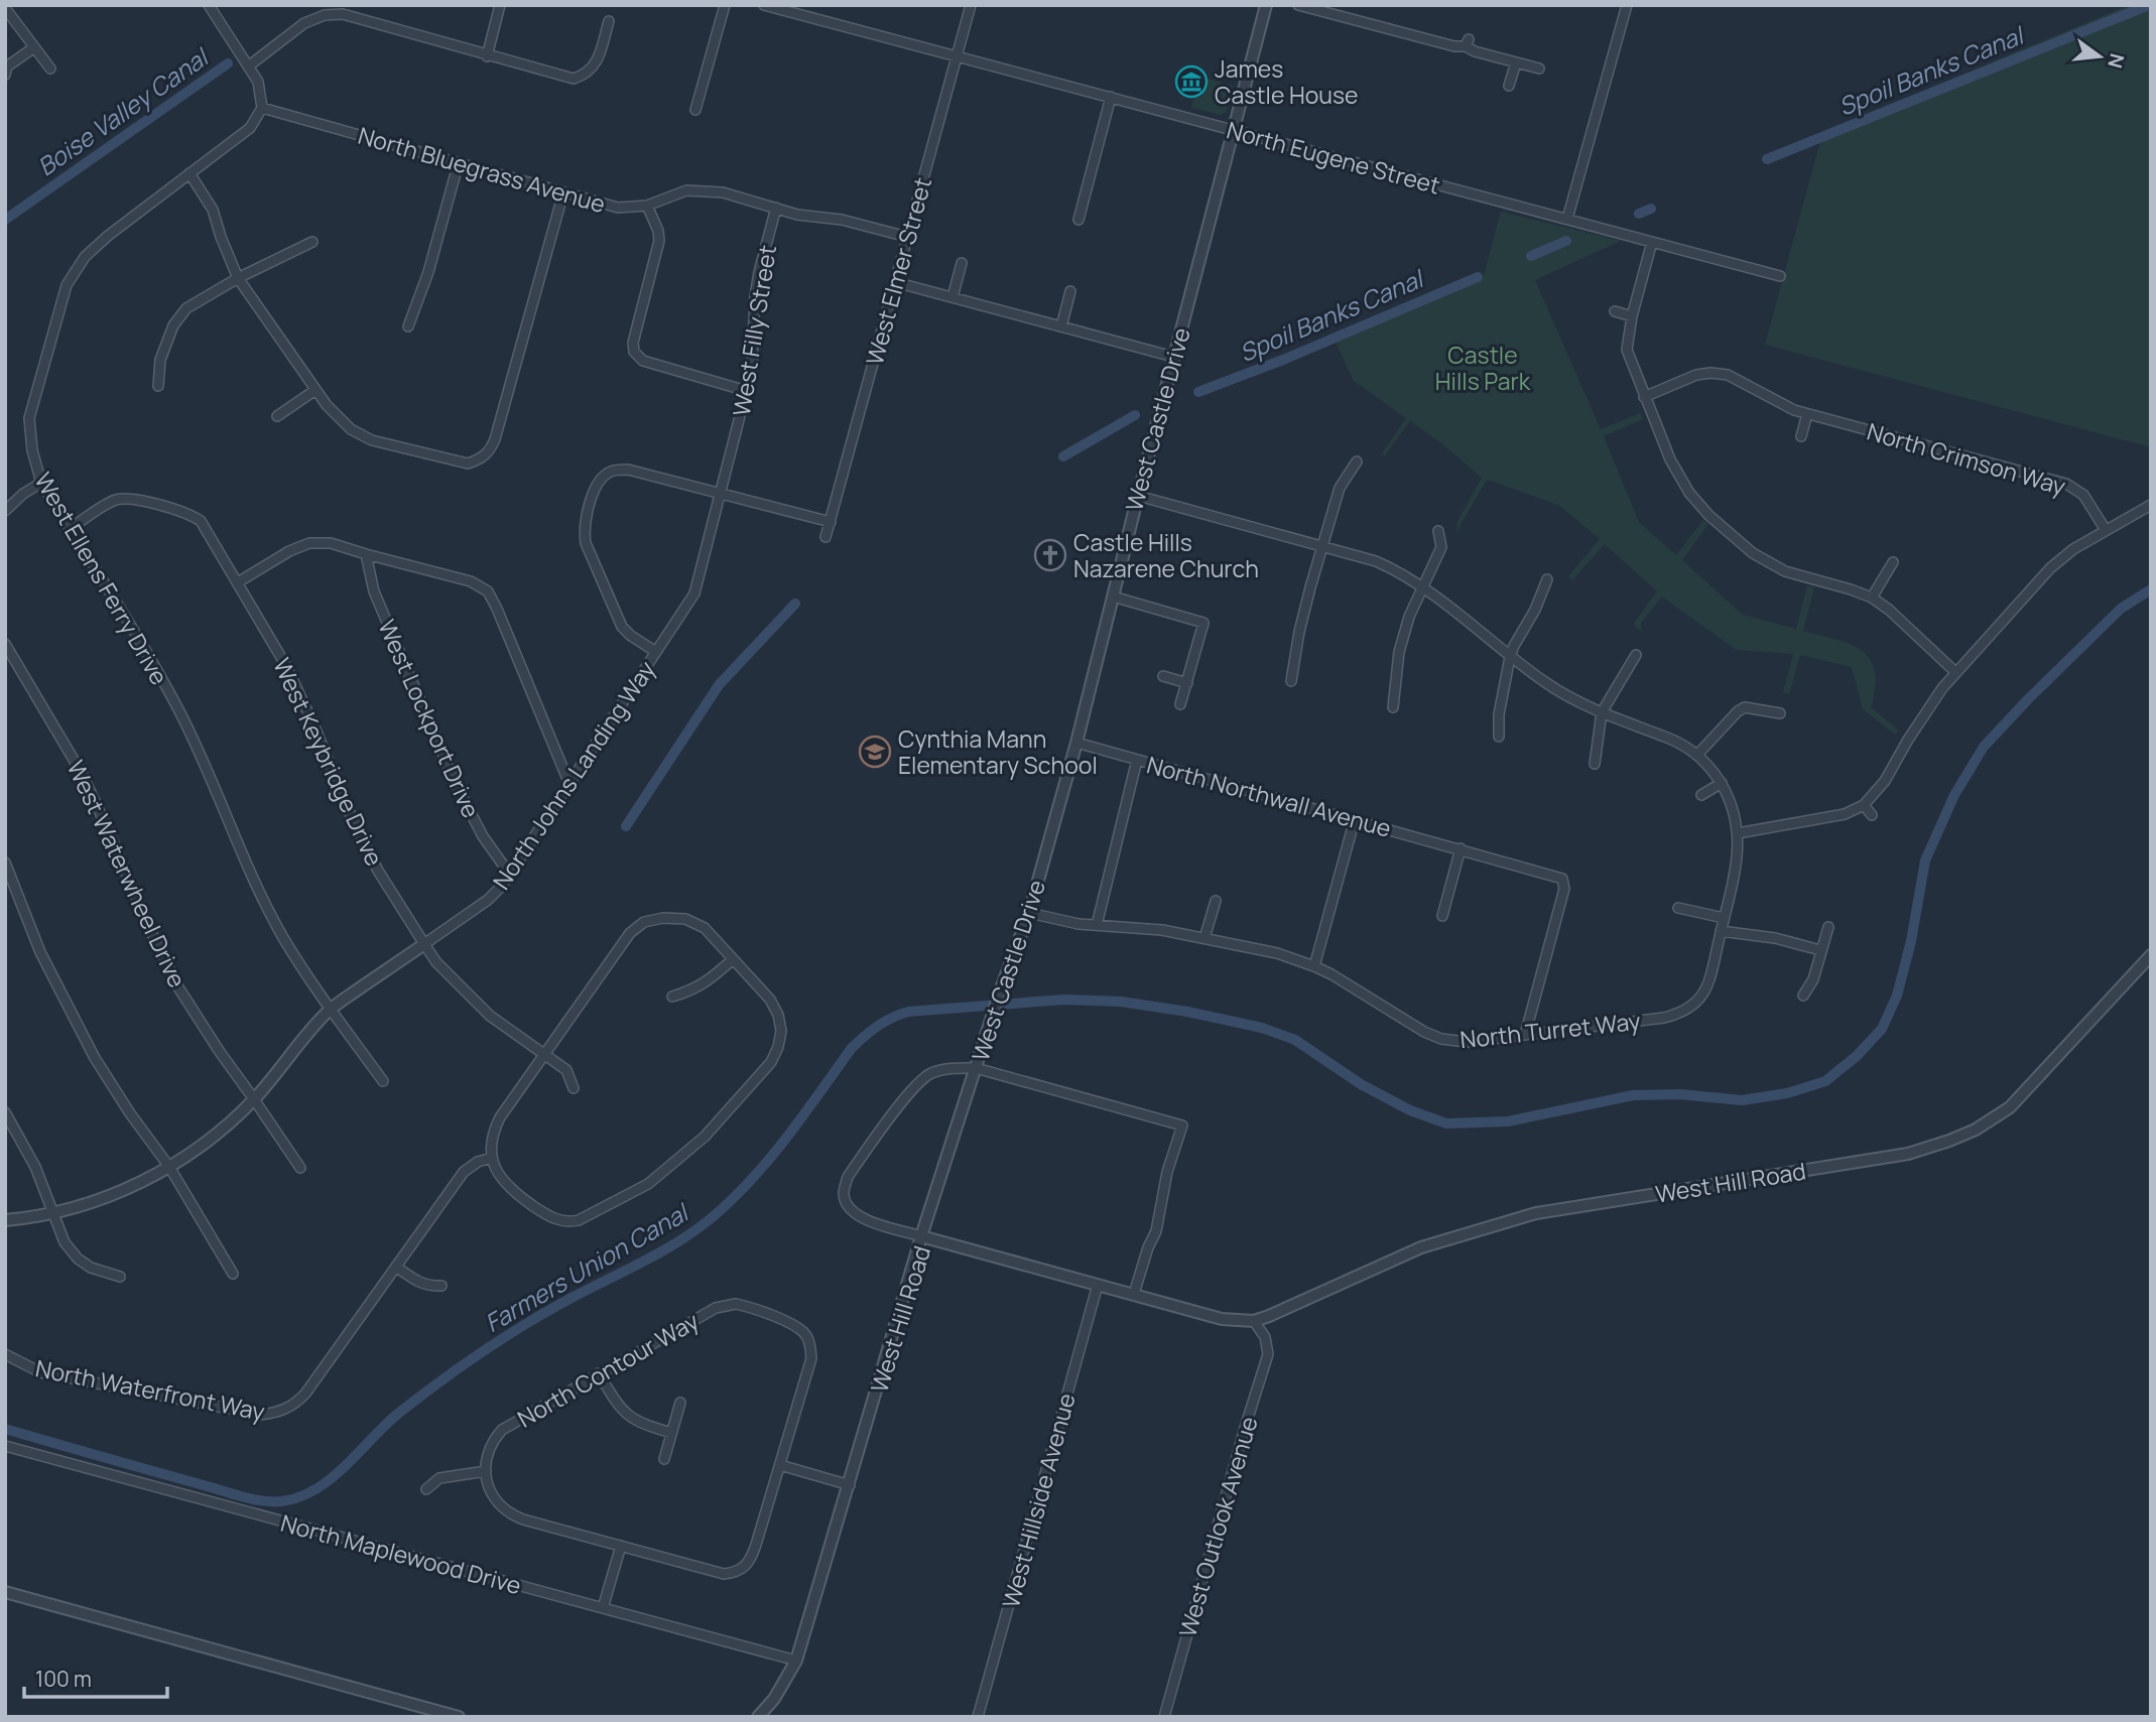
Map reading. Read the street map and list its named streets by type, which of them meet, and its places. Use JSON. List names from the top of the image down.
{
  "streets": {
    "street": [
      "North Eugene Street",
      "North Bluegrass Avenue",
      "West Elmer Street",
      "West Filly Street",
      "West Castle Drive",
      "North Crimson Way",
      "West Ellens Ferry Drive",
      "West Lockport Drive",
      "West Keybridge Drive",
      "North Johns Landing Way",
      "North Northwall Avenue",
      "West Waterwheel Drive",
      "North Turret Way",
      "West Hill Road",
      "North Contour Way",
      "North Waterfront Way",
      "West Hillside Avenue",
      "West Outlook Avenue",
      "North Maplewood Drive"
    ]
  },
  "crossings": [
    ["North Eugene Street", "West Elmer Street"],
    ["North Eugene Street", "West Castle Drive"],
    ["North Bluegrass Avenue", "West Elmer Street"],
    ["North Bluegrass Avenue", "West Filly Street"],
    ["North Bluegrass Avenue", "West Ellens Ferry Drive"],
    ["West Filly Street", "North Johns Landing Way"],
    ["West Castle Drive", "North Northwall Avenue"],
    ["West Castle Drive", "North Turret Way"],
    ["West Castle Drive", "West Hill Road"],
    ["West Ellens Ferry Drive", "West Keybridge Drive"],
    ["West Ellens Ferry Drive", "North Johns Landing Way"],
    ["West Lockport Drive", "North Johns Landing Way"],
    ["West Keybridge Drive", "North Johns Landing Way"],
    ["North Johns Landing Way", "West Waterwheel Drive"],
    ["North Northwall Avenue", "North Turret Way"],
    ["West Hill Road", "West Hillside Avenue"],
    ["West Hill Road", "West Outlook Avenue"],
    ["West Hill Road", "North Maplewood Drive"]
  ],
  "water": ["Spoil Banks Canal", "Boise Valley Canal", "Farmers Union Canal"],
  "parks": ["Castle Hills Park"],
  "places": {
    "museum": ["James Castle House"],
    "church": ["Castle Hills Nazarene Church"],
    "school or university": ["Cynthia Mann Elementary School"]
  },
  "scale_bar": "100 m",
  "north": "right"
}
